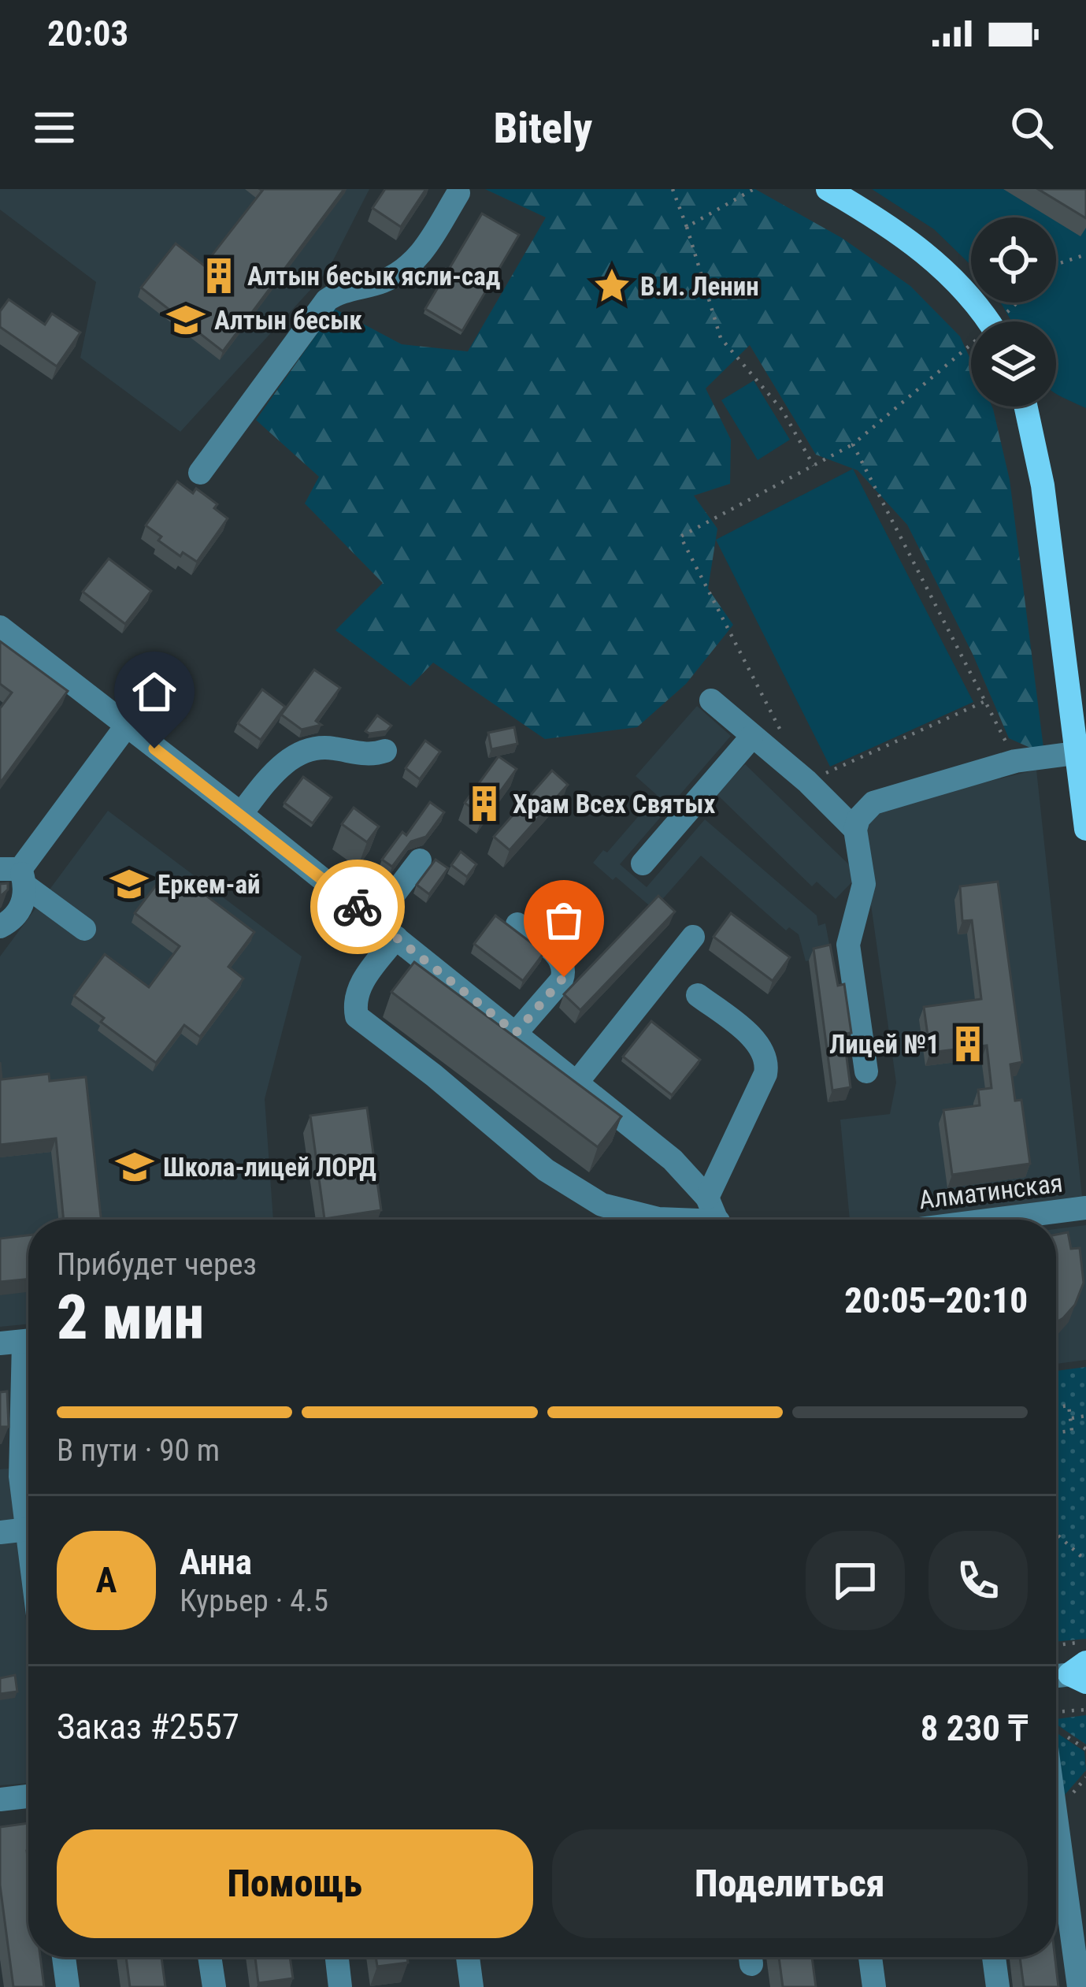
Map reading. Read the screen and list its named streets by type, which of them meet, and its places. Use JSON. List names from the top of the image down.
{
  "streets": {
    "street": ["Алматинская"]
  },
  "places": {
    "building": ["Алтын бесык ясли-сад", "Храм Всех Святых", "Лицей №1"],
    "place": ["В.И. Ленин"],
    "school or university": ["Алтын бесык", "Еркем-ай", "Школа-лицей ЛОРД"]
  },
  "page": {
    "status": "20:03",
    "header": "Bitely",
    "heading": ["2 мин", "Прибудет через", "20:05–20:10"],
    "panel": [
      "Анна",
      "Курьер · 4.5",
      "Заказ #2557",
      "8 230 ₸"
    ],
    "bar": "В пути · 90 m",
    "round": "А",
    "buttons": ["Помощь", "Поделиться"]
  }
}
